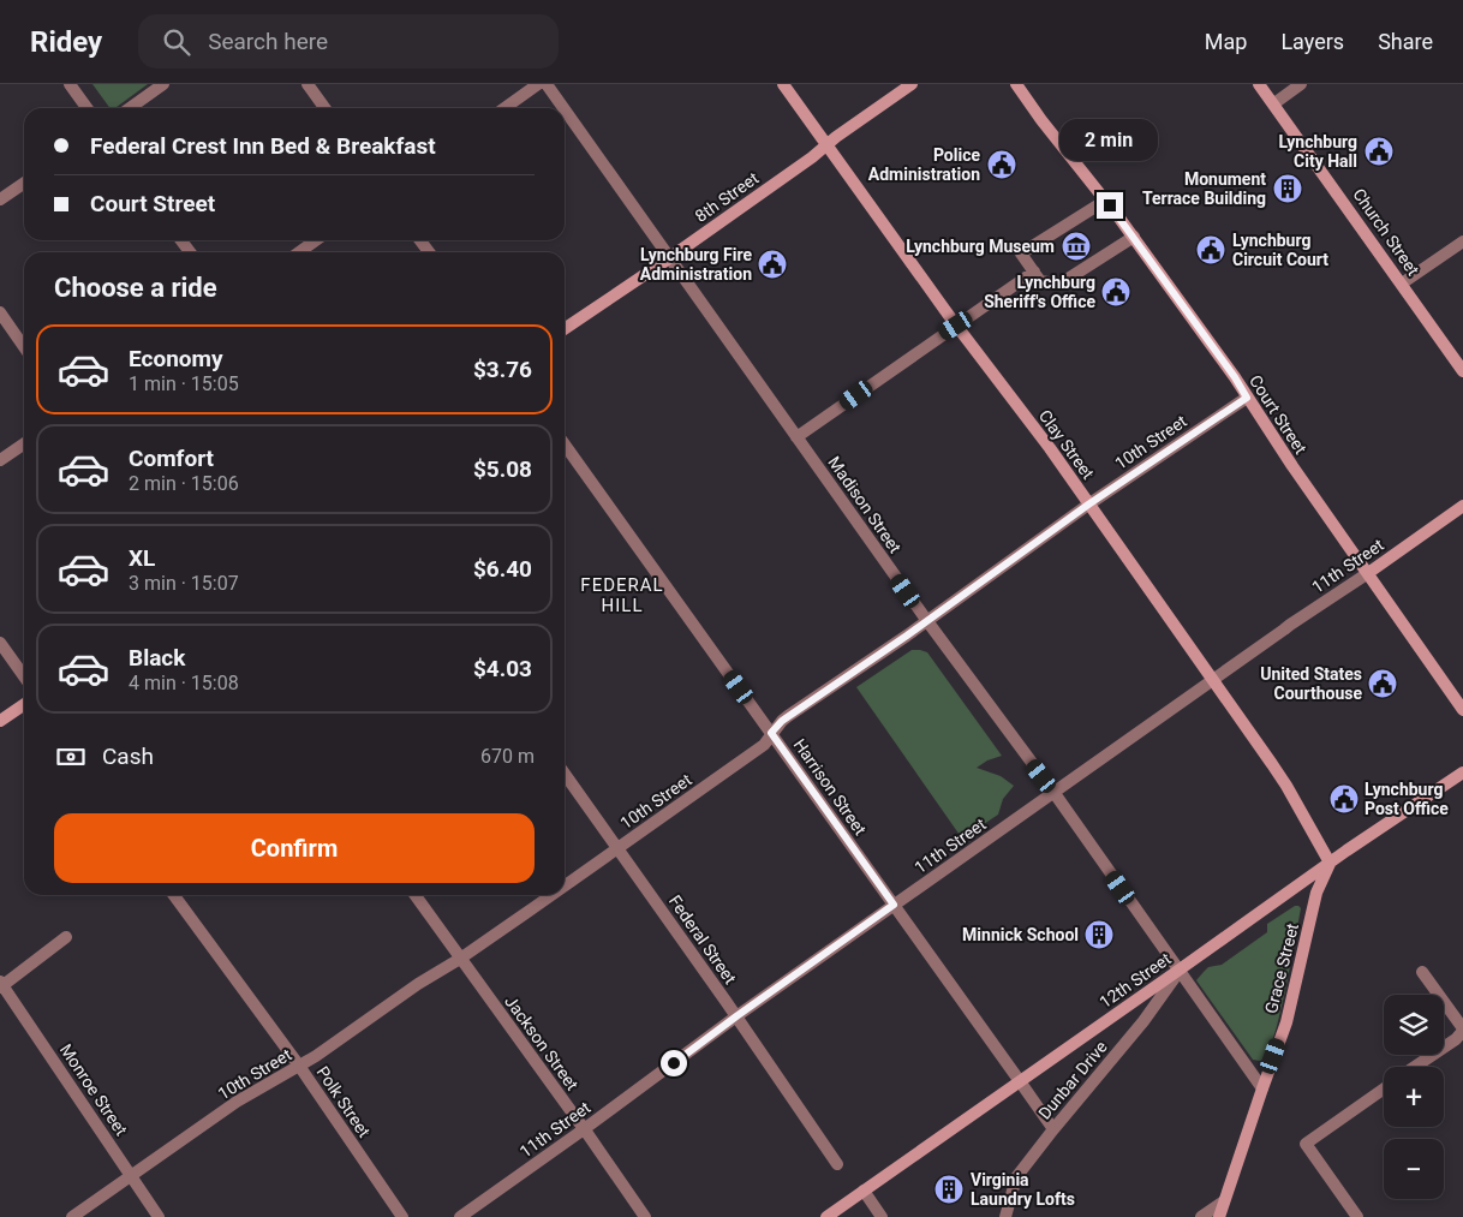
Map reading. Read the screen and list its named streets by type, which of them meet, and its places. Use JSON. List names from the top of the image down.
{
  "streets": {
    "street": [
      "8th Street",
      "Church Street",
      "Court Street",
      "10th Street",
      "Clay Street",
      "Madison Street",
      "11th Street",
      "Harrison Street",
      "Federal Street",
      "Grace Street",
      "12th Street",
      "Jackson Street",
      "Dunbar Drive",
      "Monroe Street",
      "Polk Street"
    ]
  },
  "crossings": [
    ["8th Street", "Clay Street"],
    ["8th Street", "Madison Street"],
    ["Court Street", "10th Street"],
    ["Court Street", "11th Street"],
    ["10th Street", "Clay Street"],
    ["10th Street", "Madison Street"],
    ["10th Street", "Harrison Street"],
    ["10th Street", "Federal Street"],
    ["10th Street", "Jackson Street"],
    ["10th Street", "Monroe Street"],
    ["10th Street", "Polk Street"],
    ["Clay Street", "11th Street"],
    ["Clay Street", "Grace Street"],
    ["Clay Street", "12th Street"],
    ["Madison Street", "11th Street"],
    ["Madison Street", "Grace Street"],
    ["Madison Street", "12th Street"],
    ["Madison Street", "Dunbar Drive"],
    ["11th Street", "Harrison Street"],
    ["11th Street", "Federal Street"],
    ["11th Street", "Jackson Street"],
    ["Harrison Street", "12th Street"],
    ["Harrison Street", "Dunbar Drive"],
    ["Grace Street", "12th Street"],
    ["12th Street", "Dunbar Drive"]
  ],
  "districts": ["FEDERAL HILL"],
  "places": {
    "public building": [
      "Lynchburg City Hall",
      "Police Administration",
      "Lynchburg Circuit Court",
      "Lynchburg Fire Administration",
      "Lynchburg Sheriff's Office",
      "United States Courthouse",
      "Lynchburg Post Office"
    ],
    "building": ["Monument Terrace Building", "Minnick School", "Virginia Laundry Lofts"],
    "museum": ["Lynchburg Museum"]
  },
  "page": {
    "header": "Ridey",
    "search": "Search here",
    "nav": ["Map", "Layers", "Share"],
    "banner": ["Federal Crest Inn Bed & Breakfast", "Court Street"],
    "bubble": "2 min",
    "heading": "Choose a ride",
    "list": [
      {
        "name": "Economy",
        "note": "1 min · 15:05",
        "value": "$3.76"
      },
      {
        "name": "Comfort",
        "note": "2 min · 15:06",
        "value": "$5.08"
      },
      {
        "name": "XL",
        "note": "3 min · 15:07",
        "value": "$6.40"
      },
      {
        "name": "Black",
        "note": "4 min · 15:08",
        "value": "$4.03"
      }
    ],
    "pay": ["Cash", "670 m"],
    "buttons": "Confirm",
    "map_buttons": ["+", "−"]
  }
}
